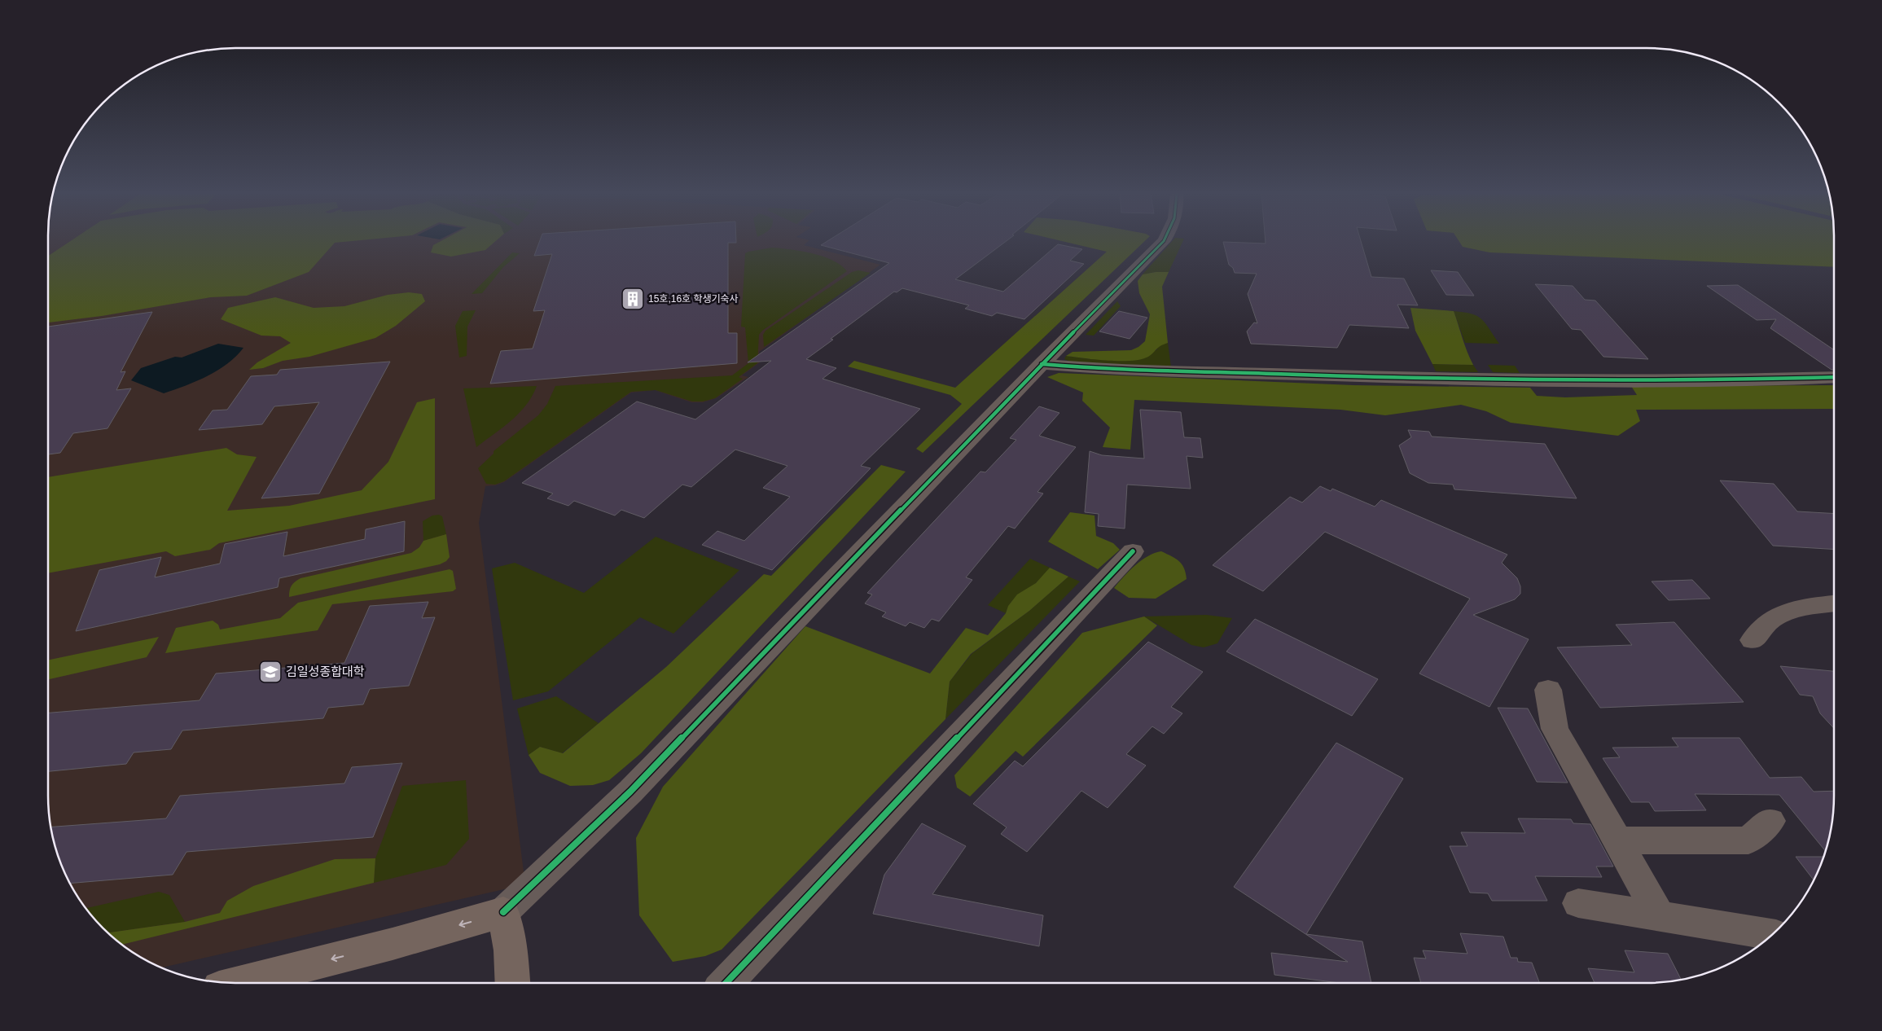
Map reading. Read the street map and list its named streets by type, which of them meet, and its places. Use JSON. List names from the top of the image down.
{
  "places": {
    "building": ["15호,16호 학생기숙사"],
    "school or university": ["김일성종합대학"]
  }
}
